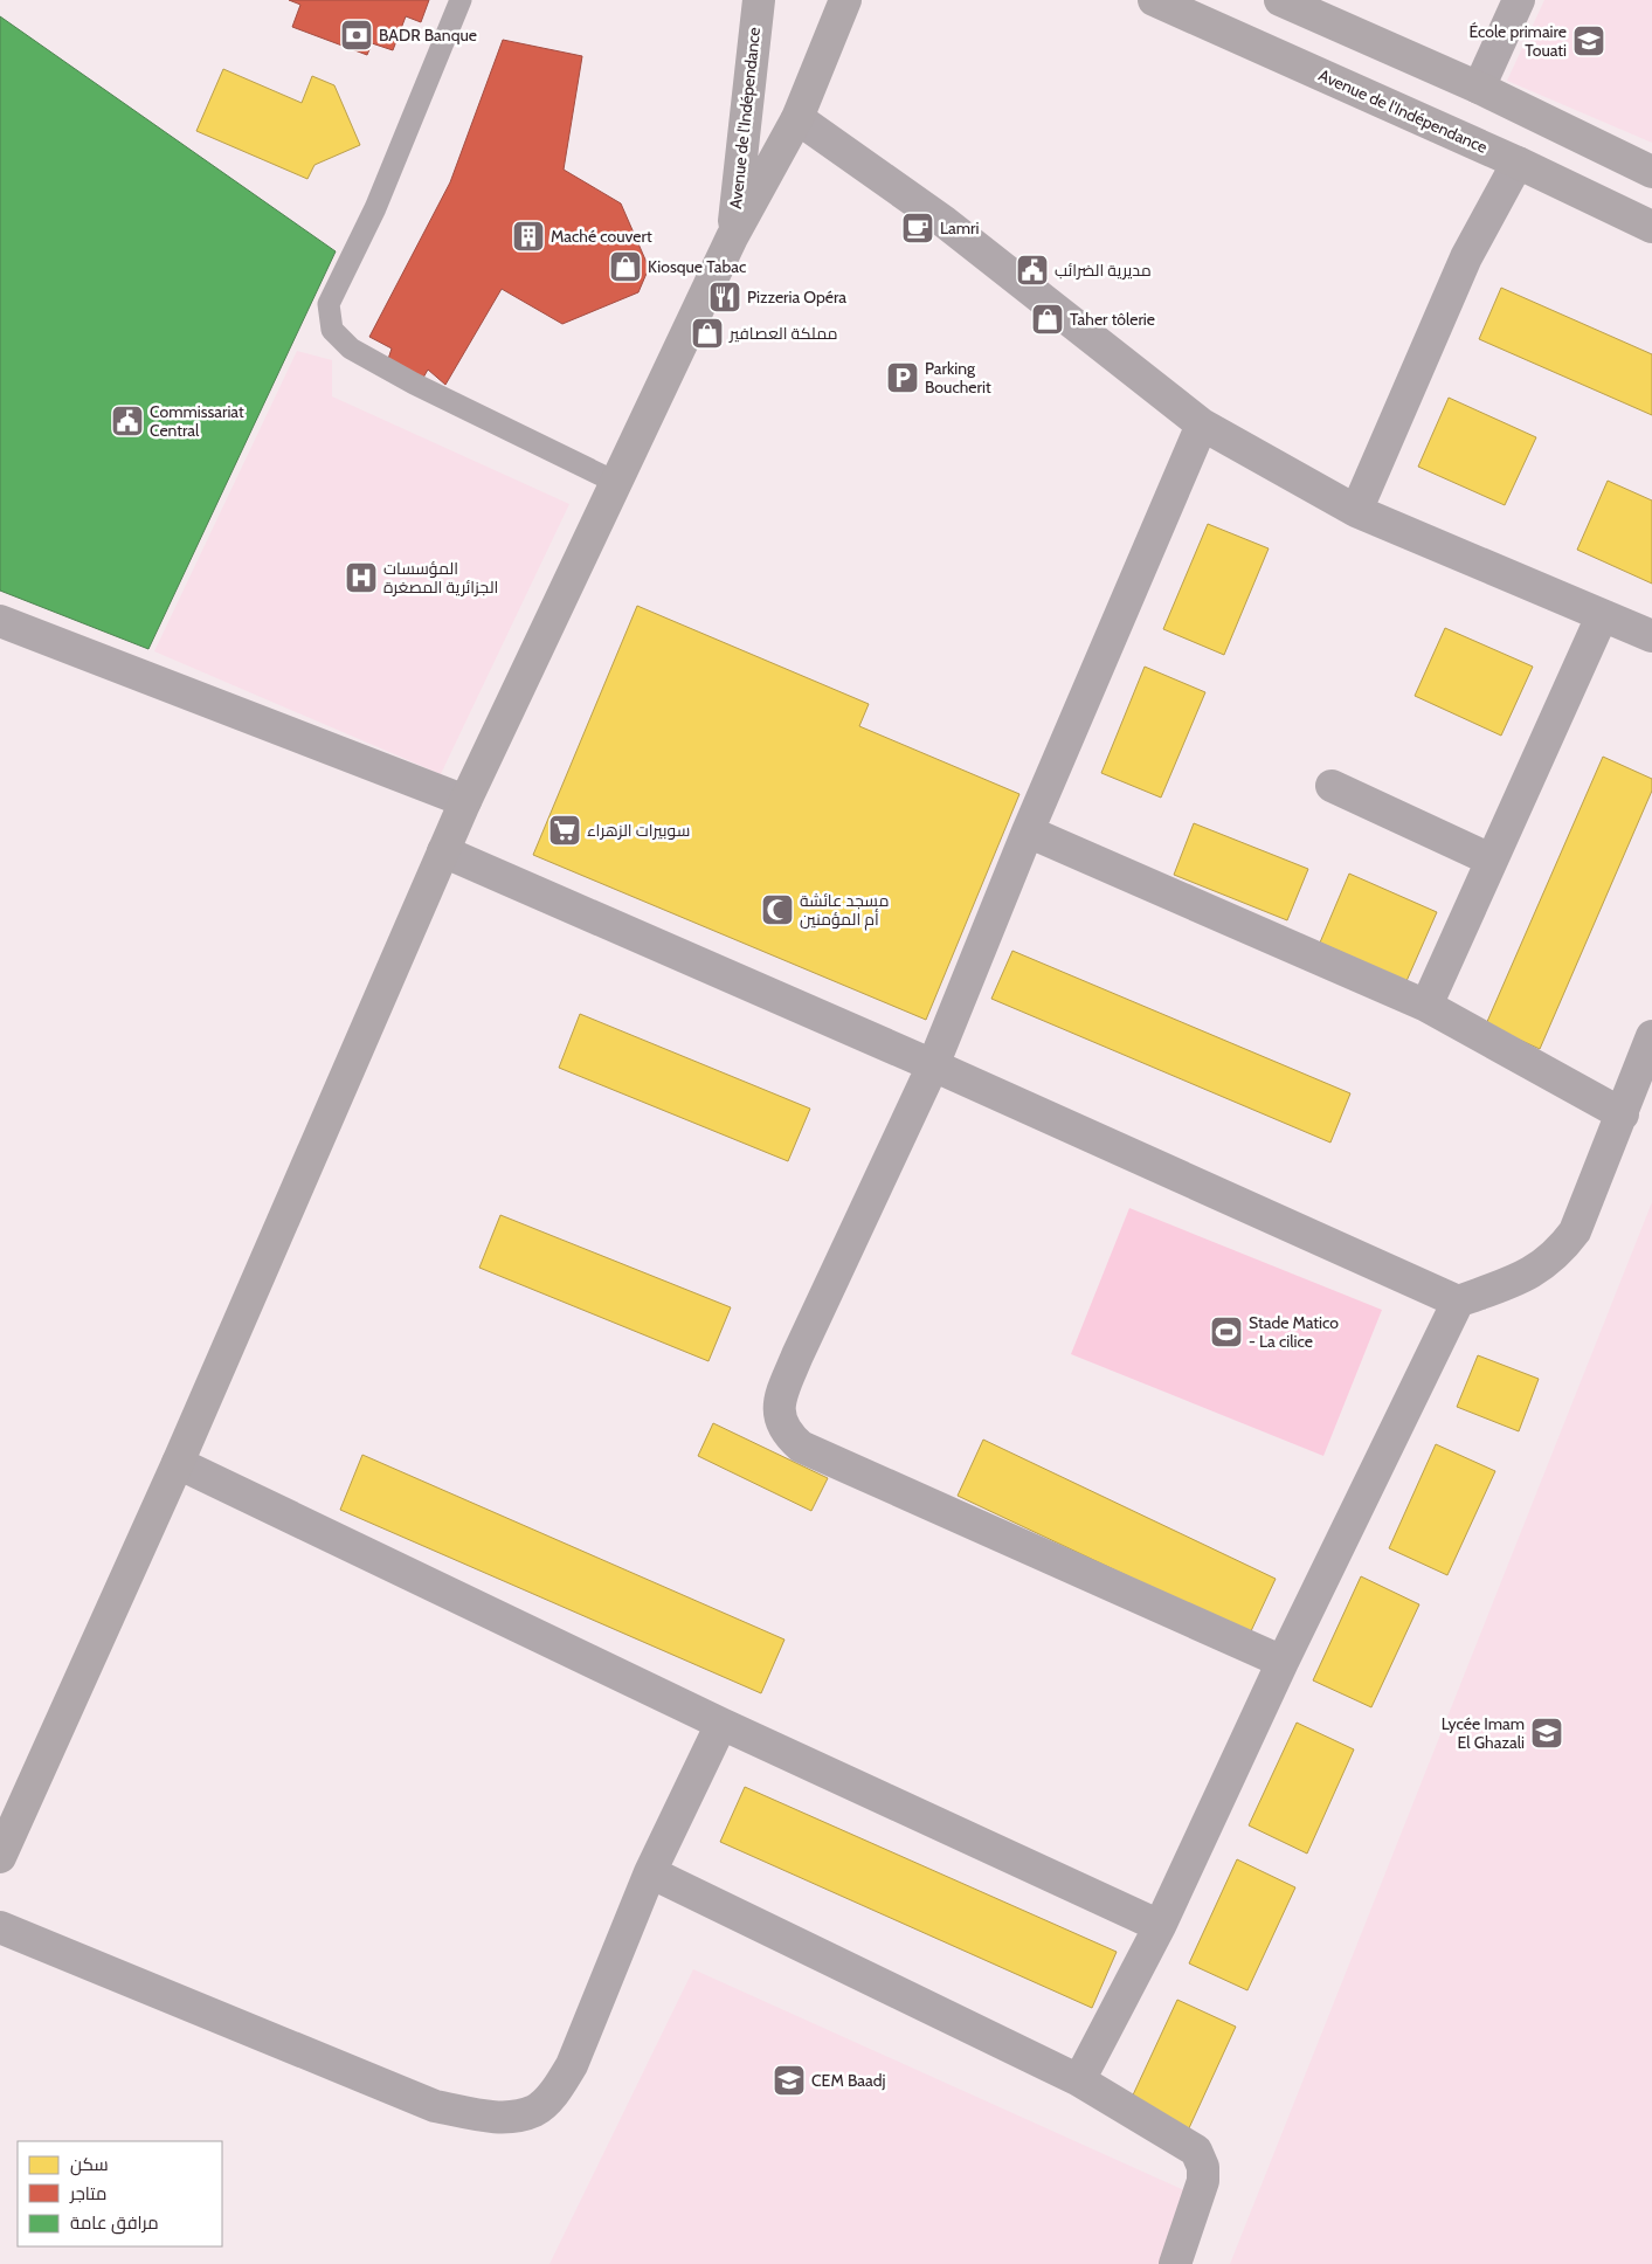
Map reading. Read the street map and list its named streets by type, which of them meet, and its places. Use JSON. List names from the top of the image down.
{
  "streets": {
    "main road": ["Avenue de l'Indépendance"]
  },
  "places": {
    "bank": ["BADR Banque"],
    "school or university": ["École primaire Touati", "Lycée Imam El Ghazali", "CEM Baadj"],
    "cafe": ["Lamri"],
    "building": ["Maché couvert"],
    "shop": ["Kiosque Tabac", "Taher tôlerie", "مملكة العصافير"],
    "public building": ["مديرية الضرائب", "Commissariat Central"],
    "restaurant": ["Pizzeria Opéra"],
    "parking": ["Parking Boucherit"],
    "hospital": ["المؤسسات الجزائرية المصغرة"],
    "supermarket": ["سوبيرات الزهراء"],
    "mosque": ["مسجد عائشة أم المؤمنين"],
    "sports": ["Stade Matico - La cilice"]
  },
  "legend": ["سكن", "متاجر", "مرافق عامة"]
}
